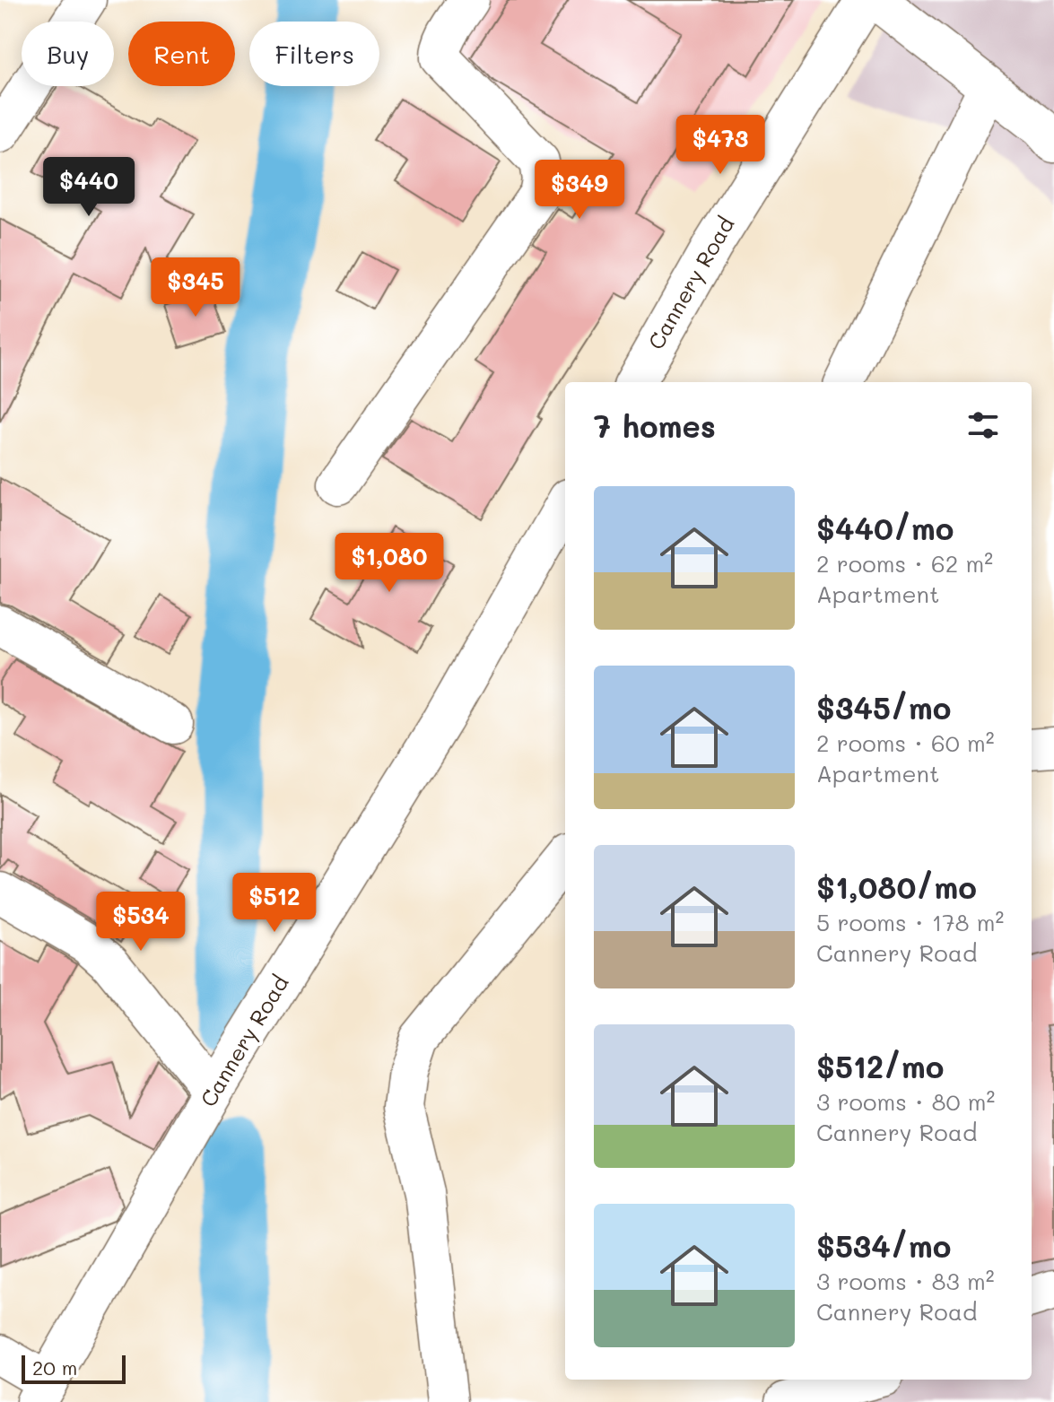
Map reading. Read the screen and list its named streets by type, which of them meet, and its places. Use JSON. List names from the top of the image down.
{
  "streets": {
    "main road": ["Cannery Road"]
  },
  "scale_bar": "20 m",
  "page": {
    "chip": ["Buy", "Rent", "Filters"],
    "price": [
      "$473",
      "$440",
      "$349",
      "$345",
      "$1,080",
      "$512",
      "$534"
    ],
    "heading": "7 homes",
    "list": [
      {
        "name": "$440/mo",
        "note": "2 rooms · 62 m² · Apartment"
      },
      {
        "name": "$345/mo",
        "note": "2 rooms · 60 m² · Apartment"
      },
      {
        "name": "$1,080/mo",
        "note": "5 rooms · 178 m² · Cannery Road"
      },
      {
        "name": "$512/mo",
        "note": "3 rooms · 80 m² · Cannery Road"
      },
      {
        "name": "$534/mo",
        "note": "3 rooms · 83 m² · Cannery Road"
      }
    ],
    "scale": "20 m"
  }
}
